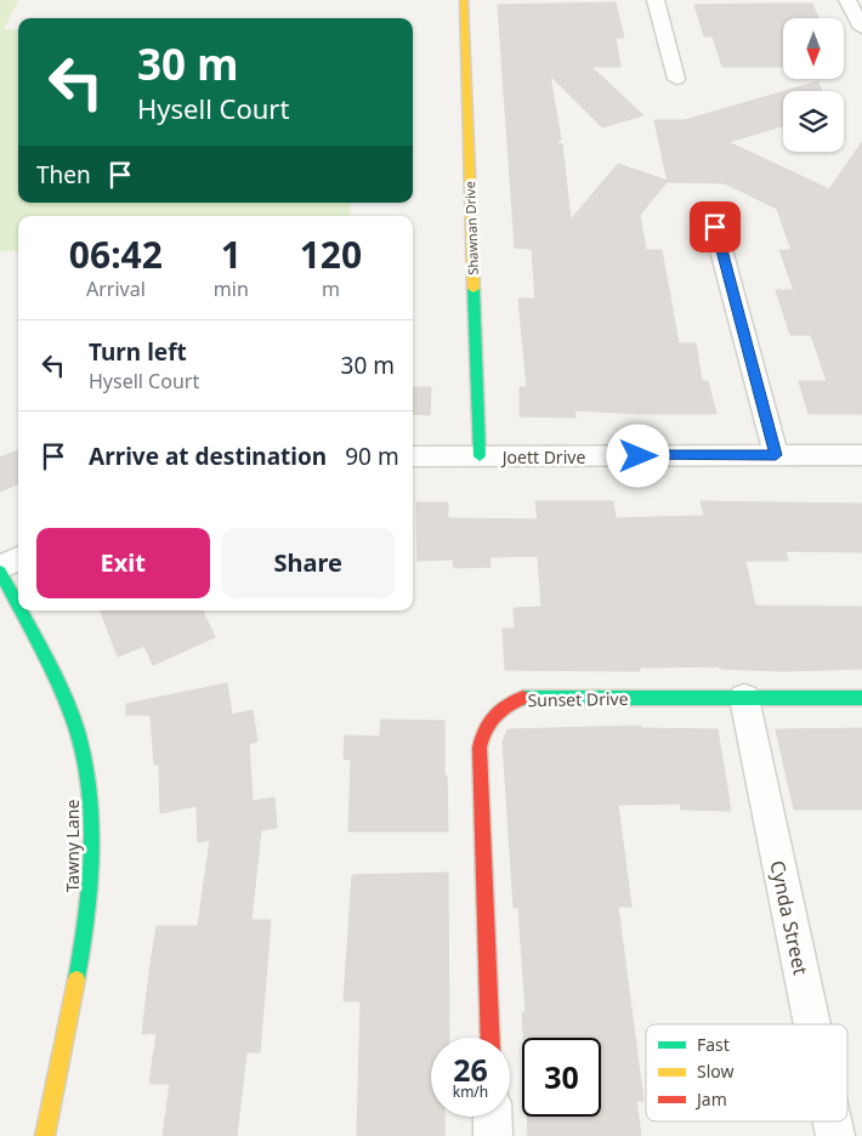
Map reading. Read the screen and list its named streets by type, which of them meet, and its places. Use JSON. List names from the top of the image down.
{
  "streets": {
    "street": [
      "Shawnan Drive",
      "Joett Drive",
      "Sunset Drive",
      "Tawny Lane",
      "Cynda Street"
    ]
  },
  "crossings": [
    ["Shawnan Drive", "Joett Drive"],
    ["Sunset Drive", "Cynda Street"]
  ],
  "legend": ["Fast", "Slow", "Jam"],
  "north": "bottom",
  "page": {
    "turn": ["30 m", "Hysell Court"],
    "then": "Then",
    "eta": [
      "06:42",
      "Arrival",
      "1",
      "min",
      "120",
      "m"
    ],
    "list": [
      {
        "name": "Turn left",
        "note": "Hysell Court",
        "value": "30 m"
      },
      {
        "name": "Arrive at destination",
        "value": "90 m"
      }
    ],
    "buttons": ["Exit", "Share"],
    "speed": "26 km/h",
    "limit": "30"
  }
}
